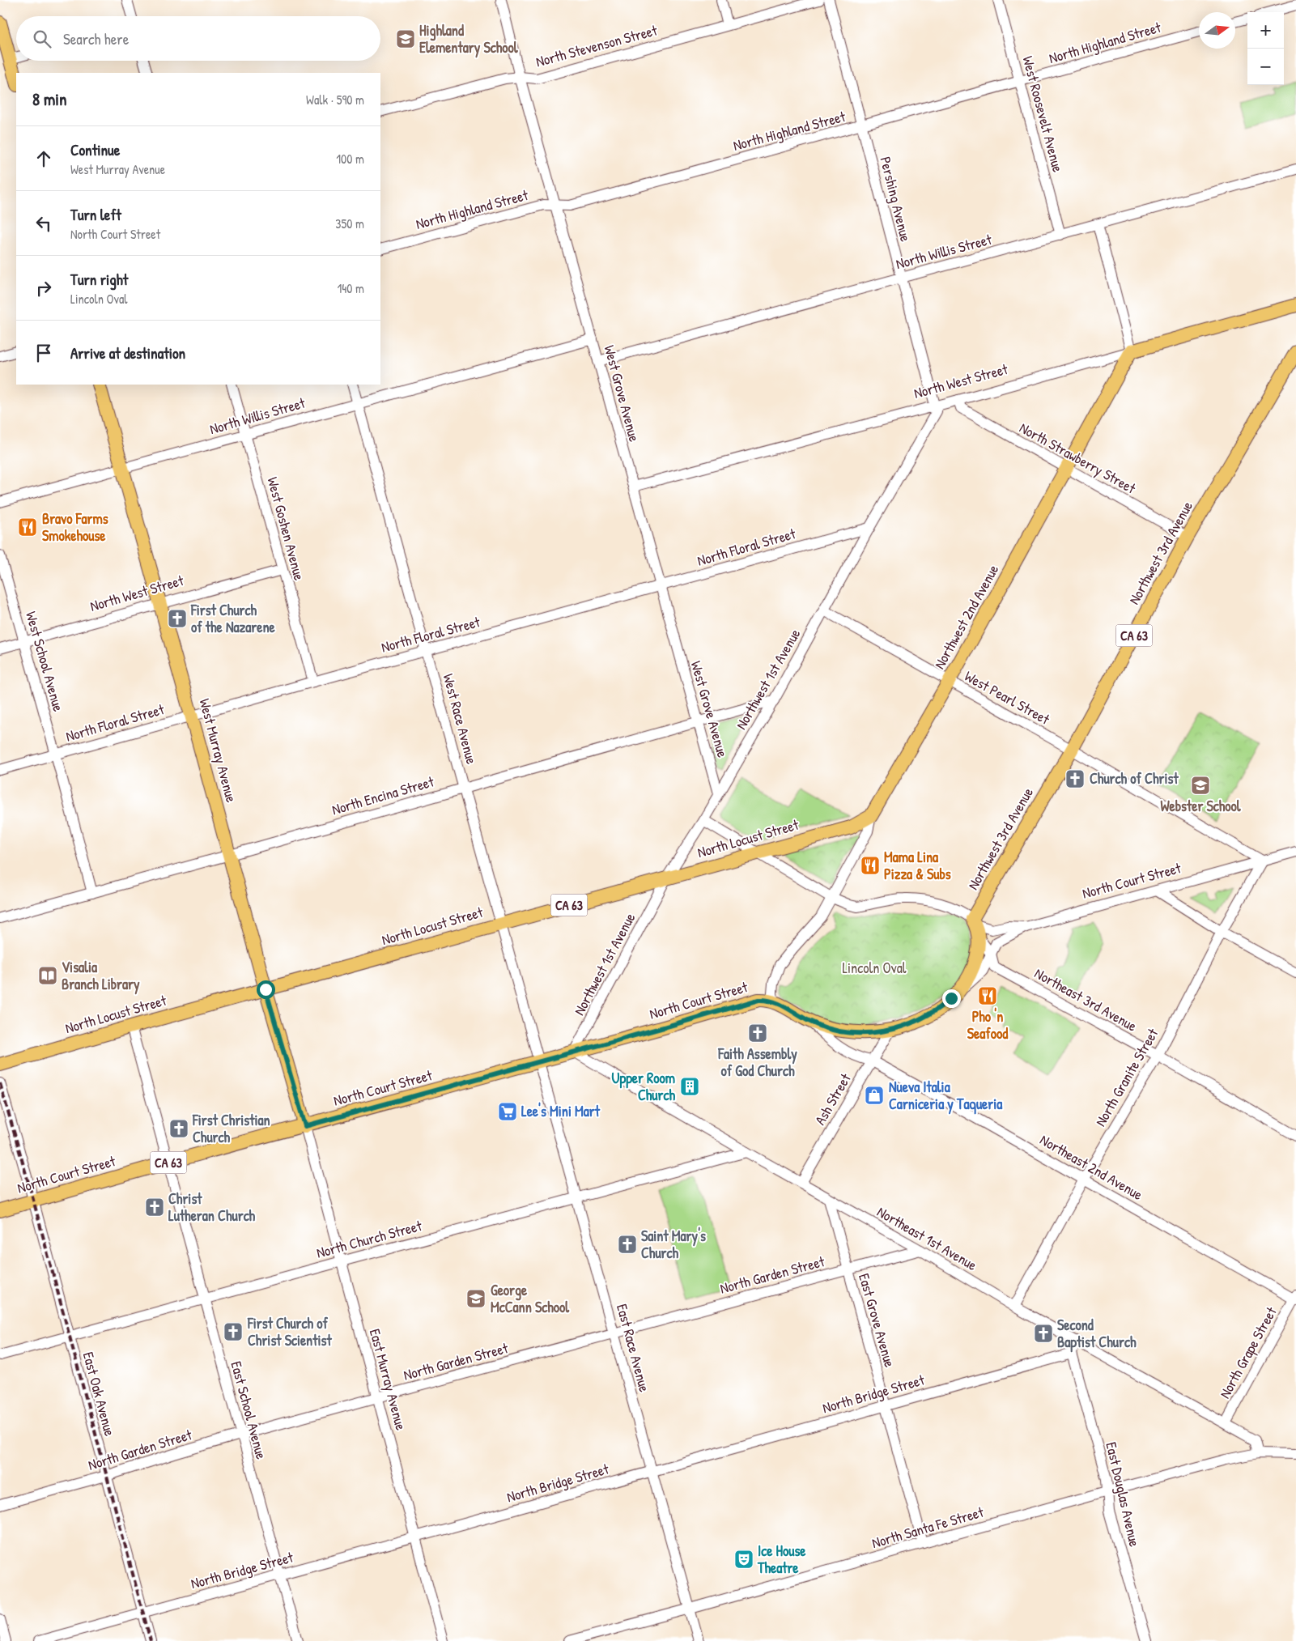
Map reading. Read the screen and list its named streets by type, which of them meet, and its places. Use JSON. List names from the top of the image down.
{
  "streets": {
    "main road": [
      "North West Street",
      "Northwest 3rd Avenue",
      "Northwest 2nd Avenue",
      "CA 63",
      "West Murray Avenue",
      "North Locust Street",
      "North Court Street"
    ],
    "street": [
      "North Highland Street",
      "North Stevenson Street",
      "West Roosevelt Avenue",
      "Pershing Avenue",
      "North Willis Street",
      "West Grove Avenue",
      "North Strawberry Street",
      "West Goshen Avenue",
      "North Floral Street",
      "West School Avenue",
      "Northwest 1st Avenue",
      "West Pearl Street",
      "West Race Avenue",
      "North Encina Street",
      "Northeast 3rd Avenue",
      "North Granite Street",
      "Ash Street",
      "Northeast 2nd Avenue",
      "Northeast 1st Avenue",
      "North Church Street",
      "North Garden Street",
      "East Grove Avenue",
      "East Race Avenue",
      "North Grape Street",
      "East Murray Avenue",
      "East Oak Avenue",
      "North Bridge Street",
      "East School Avenue",
      "East Douglas Avenue",
      "North Santa Fe Street"
    ]
  },
  "crossings": [
    ["North Highland Street", "West Roosevelt Avenue"],
    ["North Highland Street", "Pershing Avenue"],
    ["North Highland Street", "West Grove Avenue"],
    ["North Stevenson Street", "West Grove Avenue"],
    ["West Roosevelt Avenue", "North Willis Street"],
    ["Pershing Avenue", "North Willis Street"],
    ["Pershing Avenue", "North West Street"],
    ["Pershing Avenue", "Northwest 1st Avenue"],
    ["North Willis Street", "West Grove Avenue"],
    ["North Willis Street", "West Goshen Avenue"],
    ["North Willis Street", "West Race Avenue"],
    ["North Willis Street", "West Murray Avenue"],
    ["North West Street", "West Grove Avenue"],
    ["North West Street", "North Strawberry Street"],
    ["North West Street", "West Goshen Avenue"],
    ["North West Street", "Northwest 2nd Avenue"],
    ["North West Street", "West School Avenue"],
    ["North West Street", "Northwest 1st Avenue"],
    ["North West Street", "West Murray Avenue"],
    ["West Grove Avenue", "North Floral Street"],
    ["West Grove Avenue", "Northwest 1st Avenue"],
    ["West Grove Avenue", "North Encina Street"],
    ["North Strawberry Street", "Northwest 3rd Avenue"],
    ["North Strawberry Street", "Northwest 2nd Avenue"],
    ["West Goshen Avenue", "North Floral Street"],
    ["North Floral Street", "West School Avenue"],
    ["North Floral Street", "Northwest 1st Avenue"],
    ["North Floral Street", "West Race Avenue"],
    ["North Floral Street", "West Murray Avenue"],
    ["Northwest 3rd Avenue", "CA 63"],
    ["Northwest 3rd Avenue", "West Pearl Street"],
    ["Northwest 3rd Avenue", "North Court Street"],
    ["Northwest 2nd Avenue", "West Pearl Street"],
    ["Northwest 2nd Avenue", "North Locust Street"],
    ["CA 63", "North Court Street"],
    ["CA 63", "Ash Street"],
    ["CA 63", "Northeast 2nd Avenue"],
    ["West School Avenue", "North Encina Street"],
    ["Northwest 1st Avenue", "West Pearl Street"],
    ["Northwest 1st Avenue", "North Encina Street"],
    ["Northwest 1st Avenue", "North Locust Street"],
    ["Northwest 1st Avenue", "North Court Street"],
    ["Northwest 1st Avenue", "Northeast 1st Avenue"],
    ["West Pearl Street", "North Court Street"],
    ["West Pearl Street", "North Granite Street"],
    ["West Race Avenue", "North Encina Street"],
    ["West Race Avenue", "North Locust Street"],
    ["West Race Avenue", "North Court Street"],
    ["West Race Avenue", "East Race Avenue"],
    ["West Murray Avenue", "North Encina Street"],
    ["West Murray Avenue", "North Locust Street"],
    ["West Murray Avenue", "North Court Street"],
    ["West Murray Avenue", "East Murray Avenue"],
    ["North Court Street", "North Granite Street"],
    ["North Court Street", "Northeast 1st Avenue"],
    ["North Court Street", "East Race Avenue"],
    ["North Court Street", "East Murray Avenue"],
    ["North Court Street", "East Oak Avenue"],
    ["North Court Street", "East School Avenue"],
    ["Northeast 3rd Avenue", "North Granite Street"],
    ["North Granite Street", "Northeast 2nd Avenue"],
    ["North Granite Street", "Northeast 1st Avenue"],
    ["Ash Street", "Northeast 2nd Avenue"],
    ["Ash Street", "Northeast 1st Avenue"],
    ["Northeast 2nd Avenue", "North Grape Street"],
    ["Northeast 1st Avenue", "North Church Street"],
    ["Northeast 1st Avenue", "North Garden Street"],
    ["Northeast 1st Avenue", "East Grove Avenue"],
    ["Northeast 1st Avenue", "North Grape Street"],
    ["Northeast 1st Avenue", "North Santa Fe Street"],
    ["North Church Street", "East Race Avenue"],
    ["North Church Street", "East Murray Avenue"],
    ["North Church Street", "East Oak Avenue"],
    ["North Church Street", "East School Avenue"],
    ["North Garden Street", "East Grove Avenue"],
    ["North Garden Street", "East Race Avenue"],
    ["North Garden Street", "East Murray Avenue"],
    ["North Garden Street", "East Oak Avenue"],
    ["North Garden Street", "East School Avenue"],
    ["East Grove Avenue", "North Bridge Street"],
    ["East Grove Avenue", "North Santa Fe Street"],
    ["East Race Avenue", "North Bridge Street"],
    ["East Race Avenue", "North Santa Fe Street"],
    ["East Murray Avenue", "North Bridge Street"],
    ["East Oak Avenue", "North Bridge Street"],
    ["North Bridge Street", "East School Avenue"],
    ["North Bridge Street", "East Douglas Avenue"],
    ["East Douglas Avenue", "North Santa Fe Street"]
  ],
  "parks": ["Lincoln Oval"],
  "places": {
    "school or university": ["Highland Elementary School", "Webster School", "George McCann School"],
    "restaurant": ["Bravo Farms Smokehouse", "Mama Lina Pizza & Subs", "Pho 'n Seafood"],
    "church": [
      "First Church of the Nazarene",
      "Church of Christ",
      "Faith Assembly of God Church",
      "First Christian Church",
      "Christ Lutheran Church",
      "Saint Mary's Church",
      "First Church of Christ Scientist",
      "Second Baptist Church"
    ],
    "library": ["Visalia Branch Library"],
    "building": ["Upper Room Church"],
    "shop": ["Nueva Italia Carniceria y Taqueria"],
    "supermarket": ["Lee's Mini Mart"],
    "theatre": ["Ice House Theatre"]
  },
  "north": "right",
  "page": {
    "map_buttons": ["+", "−"],
    "search": "Search here",
    "heading": ["8 min", "Walk · 590 m"],
    "list": [
      ["Continue", "West Murray Avenue", "100 m"],
      ["Turn left", "North Court Street", "350 m"],
      ["Turn right", "Lincoln Oval", "140 m"],
      "Arrive at destination"
    ]
  }
}
